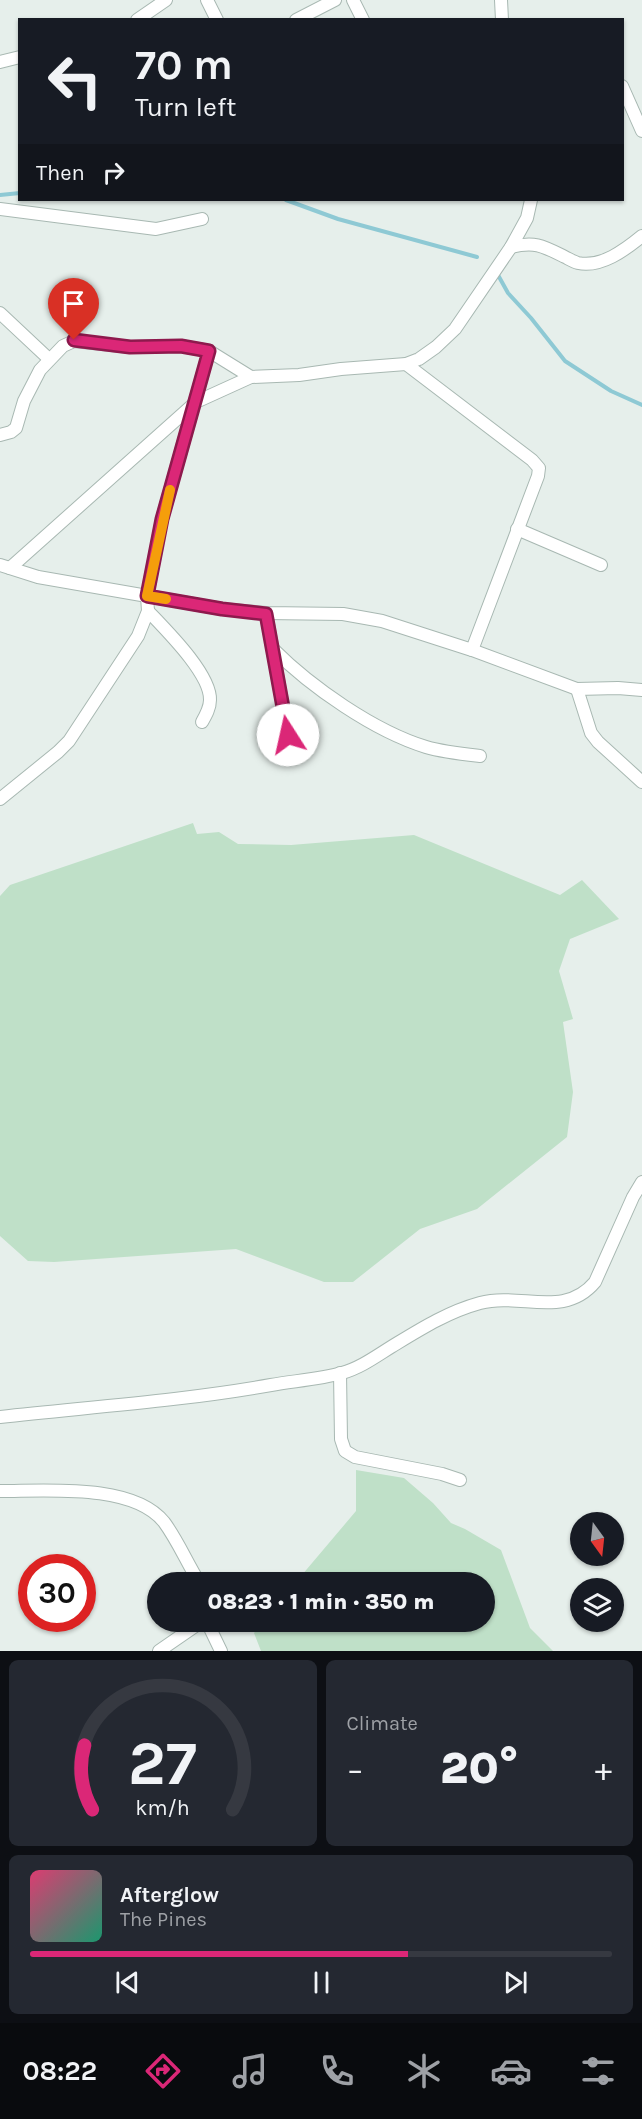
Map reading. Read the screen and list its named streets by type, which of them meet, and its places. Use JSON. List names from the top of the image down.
{
  "north": "bottom",
  "page": {
    "turn": ["70 m", "Turn left"],
    "then": "Then",
    "limit": "30",
    "trip": "08:23 · 1 min · 350 m",
    "tile": "Climate",
    "heat": ["−", "20°", "+"],
    "song": ["Afterglow", "The Pines"],
    "tabs": "08:22",
    "gauge": ["27", "km/h"]
  }
}
